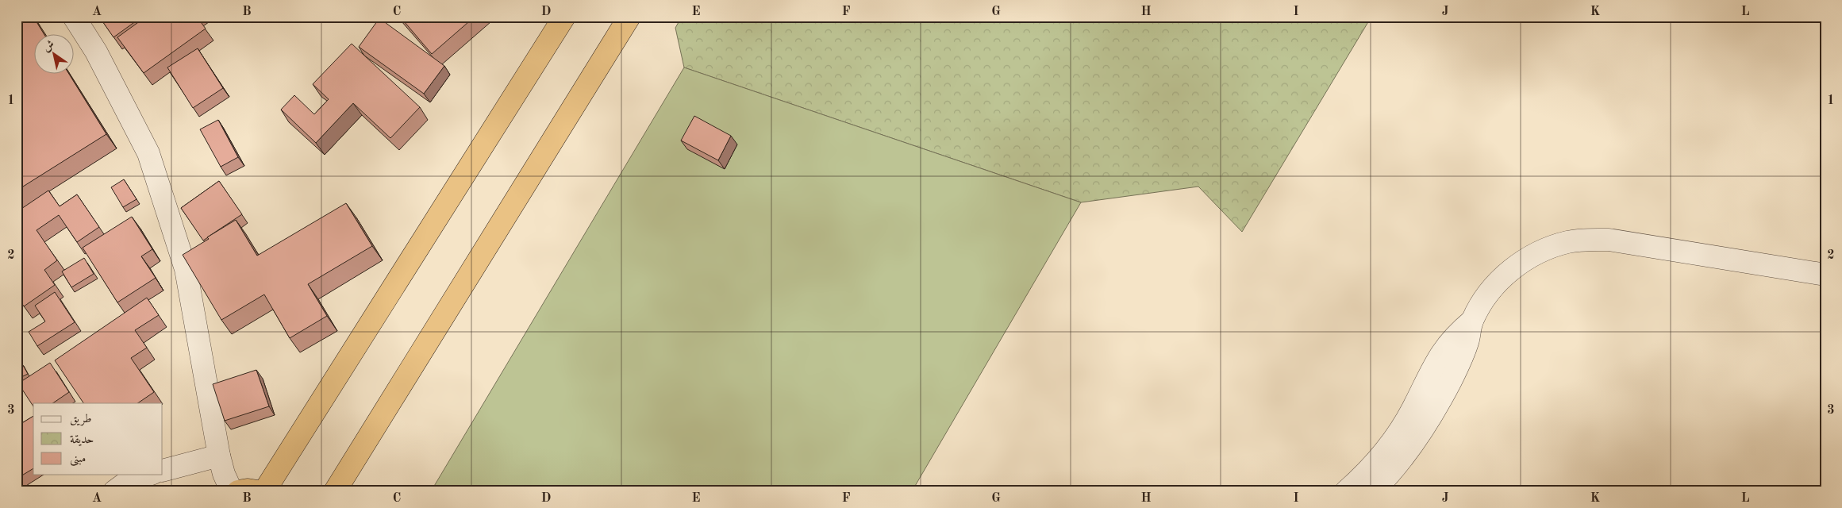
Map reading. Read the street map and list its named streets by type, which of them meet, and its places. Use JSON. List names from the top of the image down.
{
  "legend": ["طريق", "حديقة", "مبنى"],
  "north": "top left",
  "grid": {
    "columns": [
      "A",
      "B",
      "C",
      "D",
      "E",
      "F",
      "G",
      "H",
      "I",
      "J",
      "K",
      "L"
    ],
    "rows": ["1", "2", "3"]
  }
}
